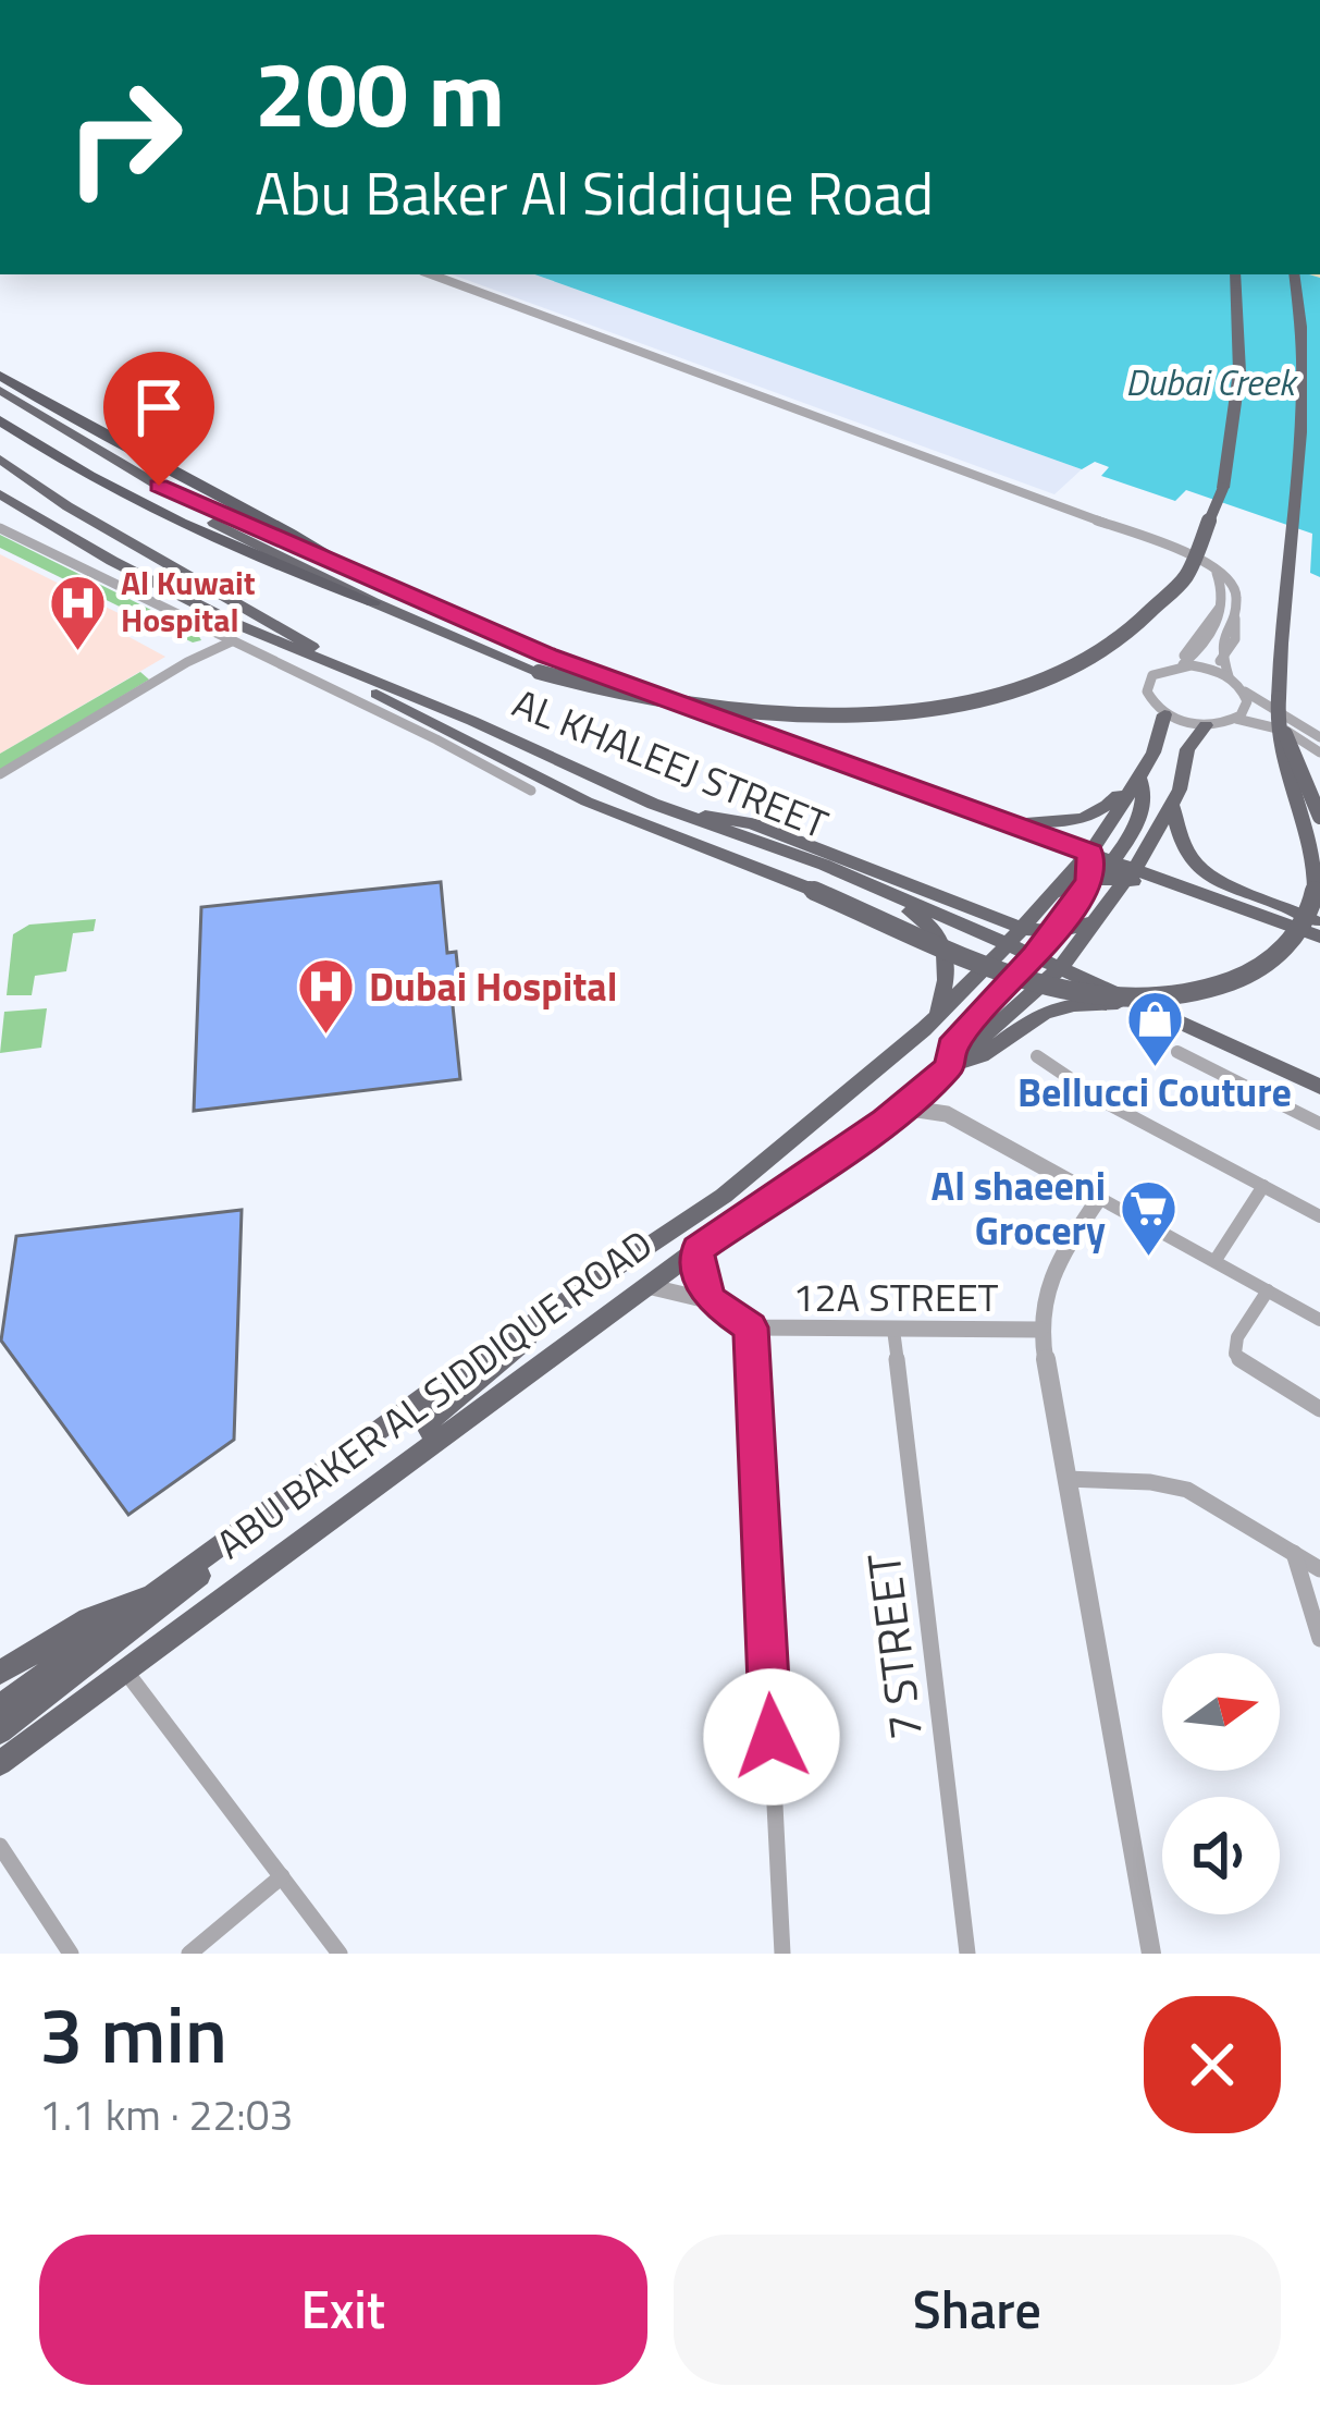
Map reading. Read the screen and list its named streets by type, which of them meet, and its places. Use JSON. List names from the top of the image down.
{
  "streets": {
    "main road": ["AL KHALEEJ STREET", "ABU BAKER AL SIDDIQUE ROAD"],
    "street": ["12A STREET", "7 STREET"]
  },
  "crossings": [
    ["AL KHALEEJ STREET", "ABU BAKER AL SIDDIQUE ROAD"],
    ["12A STREET", "7 STREET"]
  ],
  "water": ["Dubai Creek"],
  "places": {
    "hospital": ["Al Kuwait Hospital", "Dubai Hospital"],
    "shop": ["Bellucci Couture"],
    "supermarket": ["Al shaeeni Grocery"]
  },
  "north": "right",
  "page": {
    "turn": ["200 m", "Abu Baker Al Siddique Road"],
    "heading": ["3 min", "1.1 km · 22:03"],
    "buttons": ["Exit", "Share"]
  }
}
